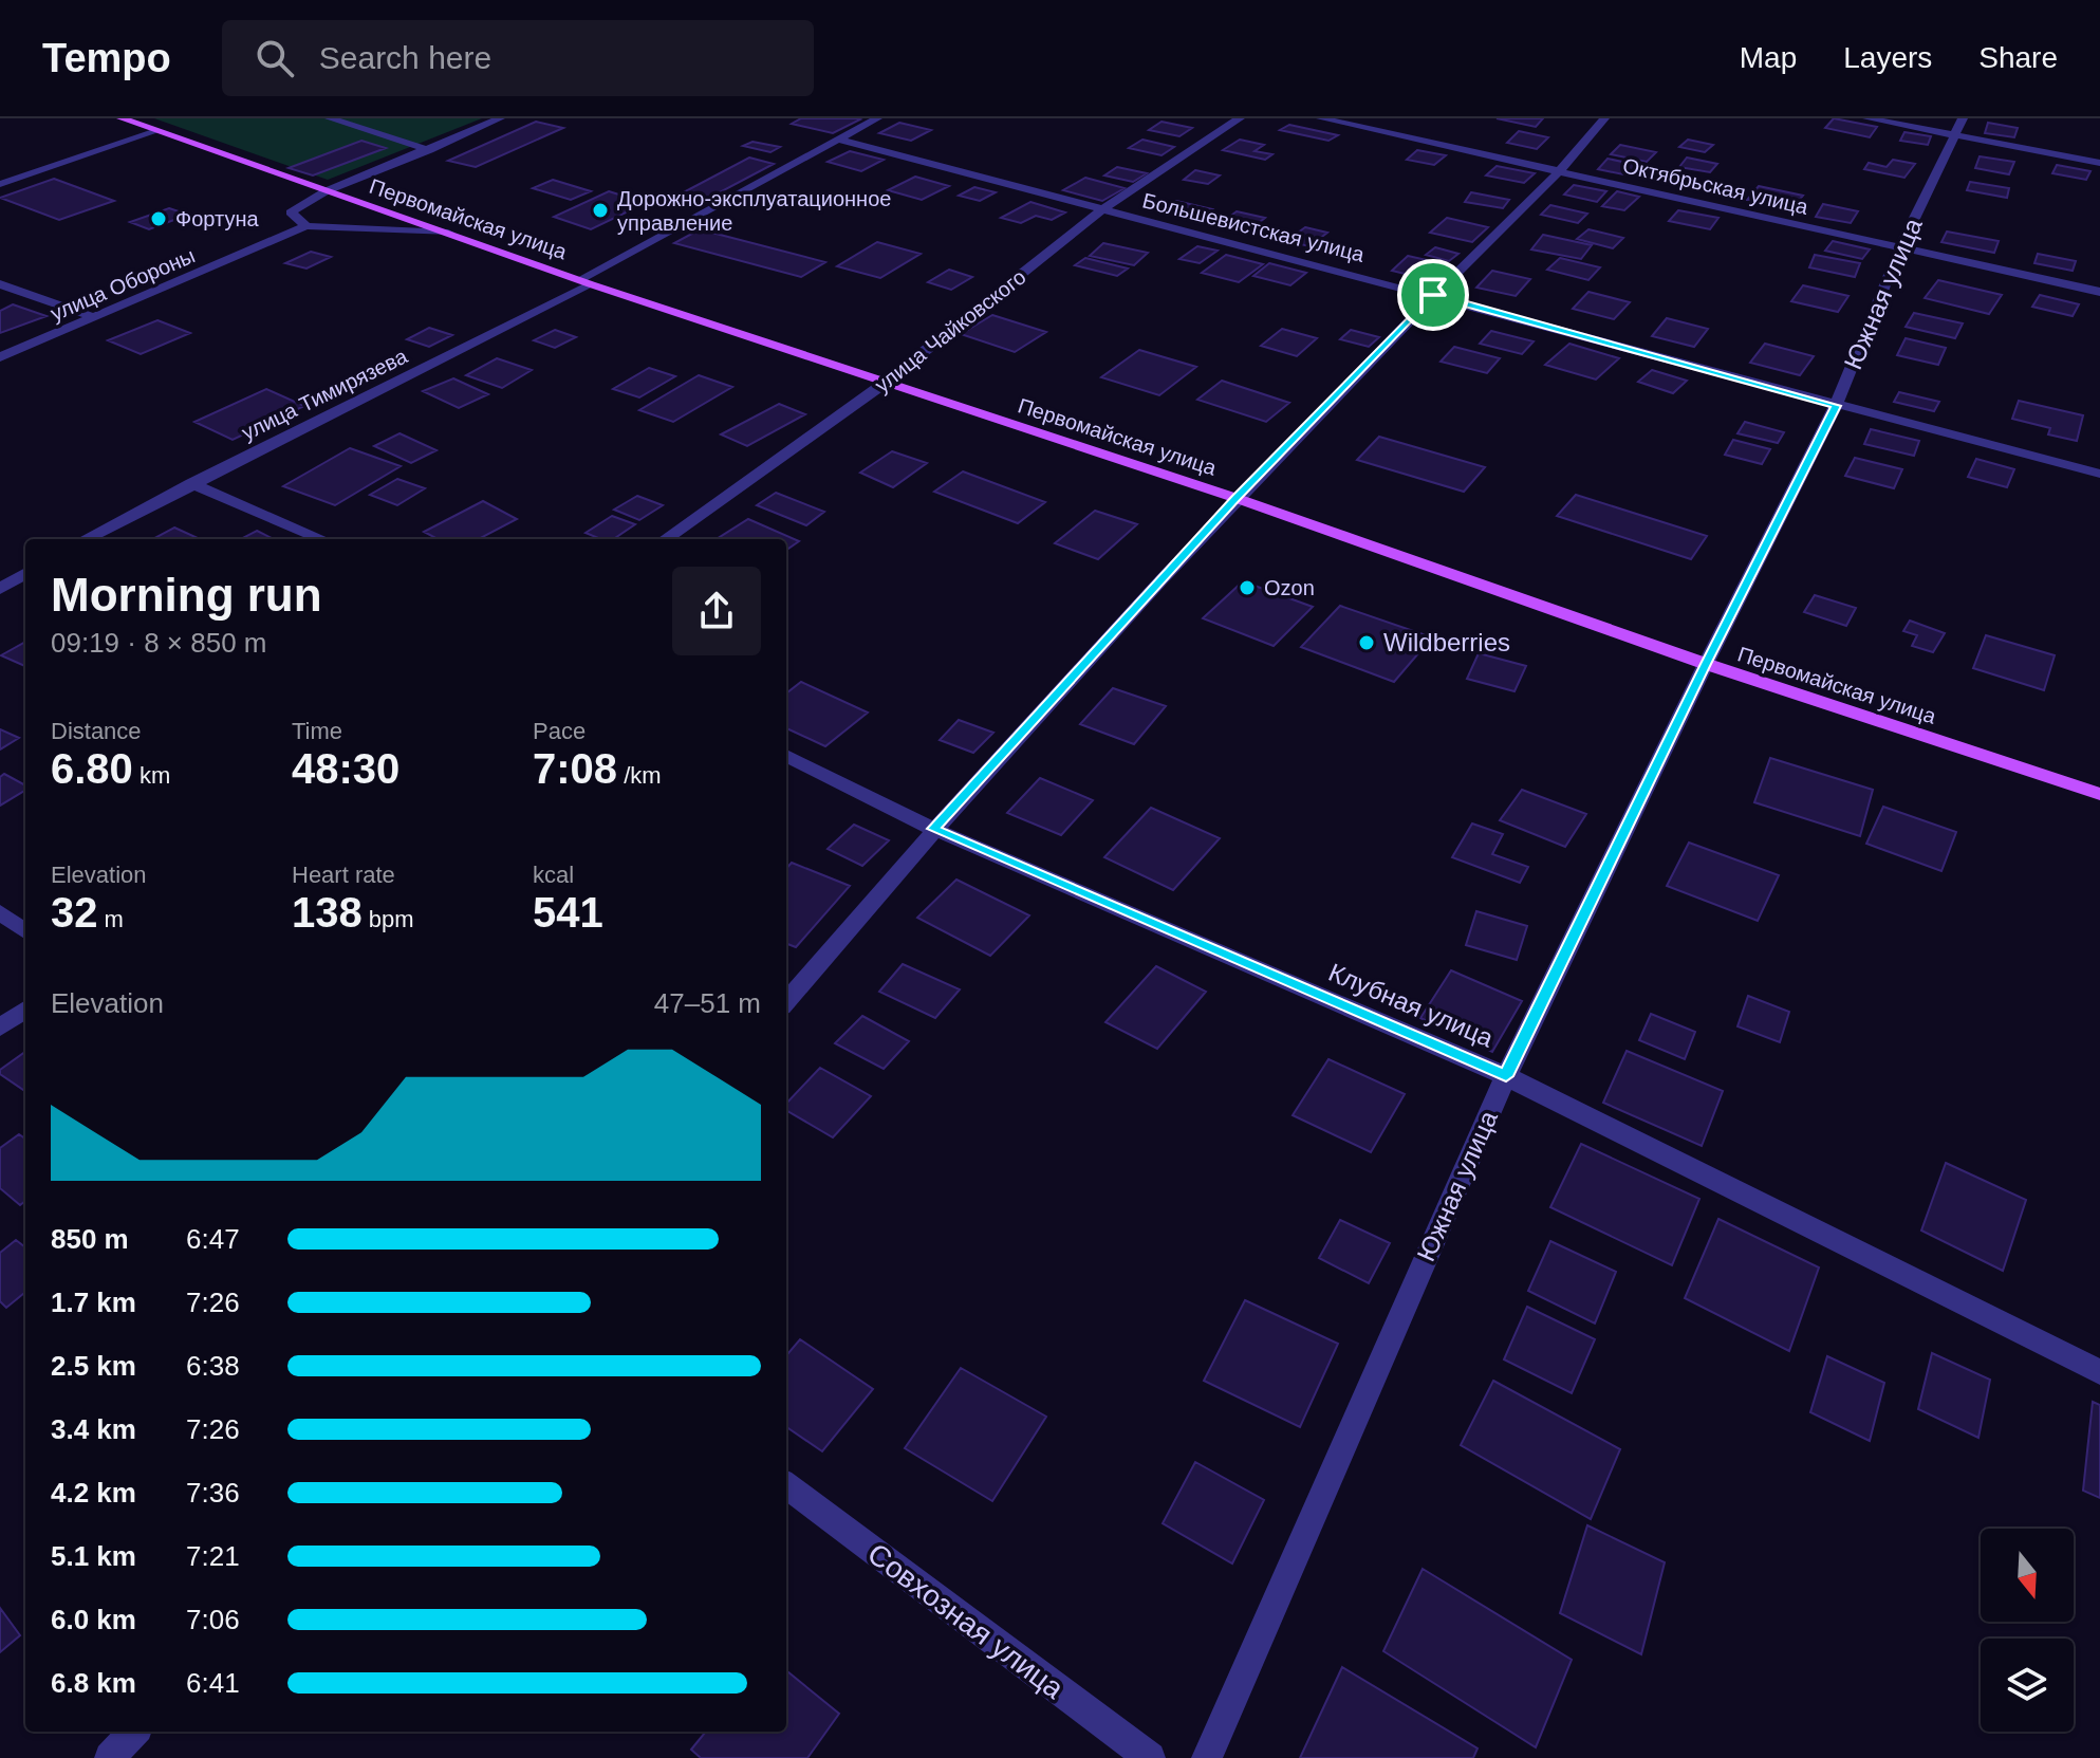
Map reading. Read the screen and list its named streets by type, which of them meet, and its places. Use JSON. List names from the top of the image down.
{
  "streets": {
    "main road": ["Первомайская улица"],
    "street": [
      "Октябрьская улица",
      "Большевистская улица",
      "улица Обороны",
      "Южная улица",
      "улица Чайковского",
      "улица Тимирязева",
      "Клубная улица",
      "Совхозная улица"
    ]
  },
  "crossings": [
    ["Октябрьская улица", "Южная улица"],
    ["Первомайская улица", "улица Обороны"],
    ["Первомайская улица", "Южная улица"],
    ["Первомайская улица", "улица Чайковского"],
    ["Первомайская улица", "улица Тимирязева"],
    ["Большевистская улица", "Южная улица"],
    ["Большевистская улица", "улица Чайковского"],
    ["Большевистская улица", "улица Тимирязева"],
    ["Южная улица", "Клубная улица"]
  ],
  "places": [
    "Дорожно-эксплуатационное управление",
    "Фортуна",
    "Ozon",
    "Wildberries"
  ],
  "north": "bottom",
  "page": {
    "header": "Tempo",
    "search": "Search here",
    "nav": ["Map", "Layers", "Share"],
    "heading": ["Morning run", "09:19 · 8 × 850 m"],
    "stats": [
      ["Distance", "6.80 km"],
      ["Time", "48:30"],
      ["Pace", "7:08 /km"],
      ["Elevation", "32 m"],
      ["Heart rate", "138 bpm"],
      ["kcal", "541"]
    ],
    "chart": ["Elevation", "47–51 m"],
    "list": [
      {
        "name": "850 m",
        "note": "6:47"
      },
      {
        "name": "1.7 km",
        "note": "7:26"
      },
      {
        "name": "2.5 km",
        "note": "6:38"
      },
      {
        "name": "3.4 km",
        "note": "7:26"
      },
      {
        "name": "4.2 km",
        "note": "7:36"
      },
      {
        "name": "5.1 km",
        "note": "7:21"
      },
      {
        "name": "6.0 km",
        "note": "7:06"
      },
      {
        "name": "6.8 km",
        "note": "6:41"
      }
    ]
  }
}
